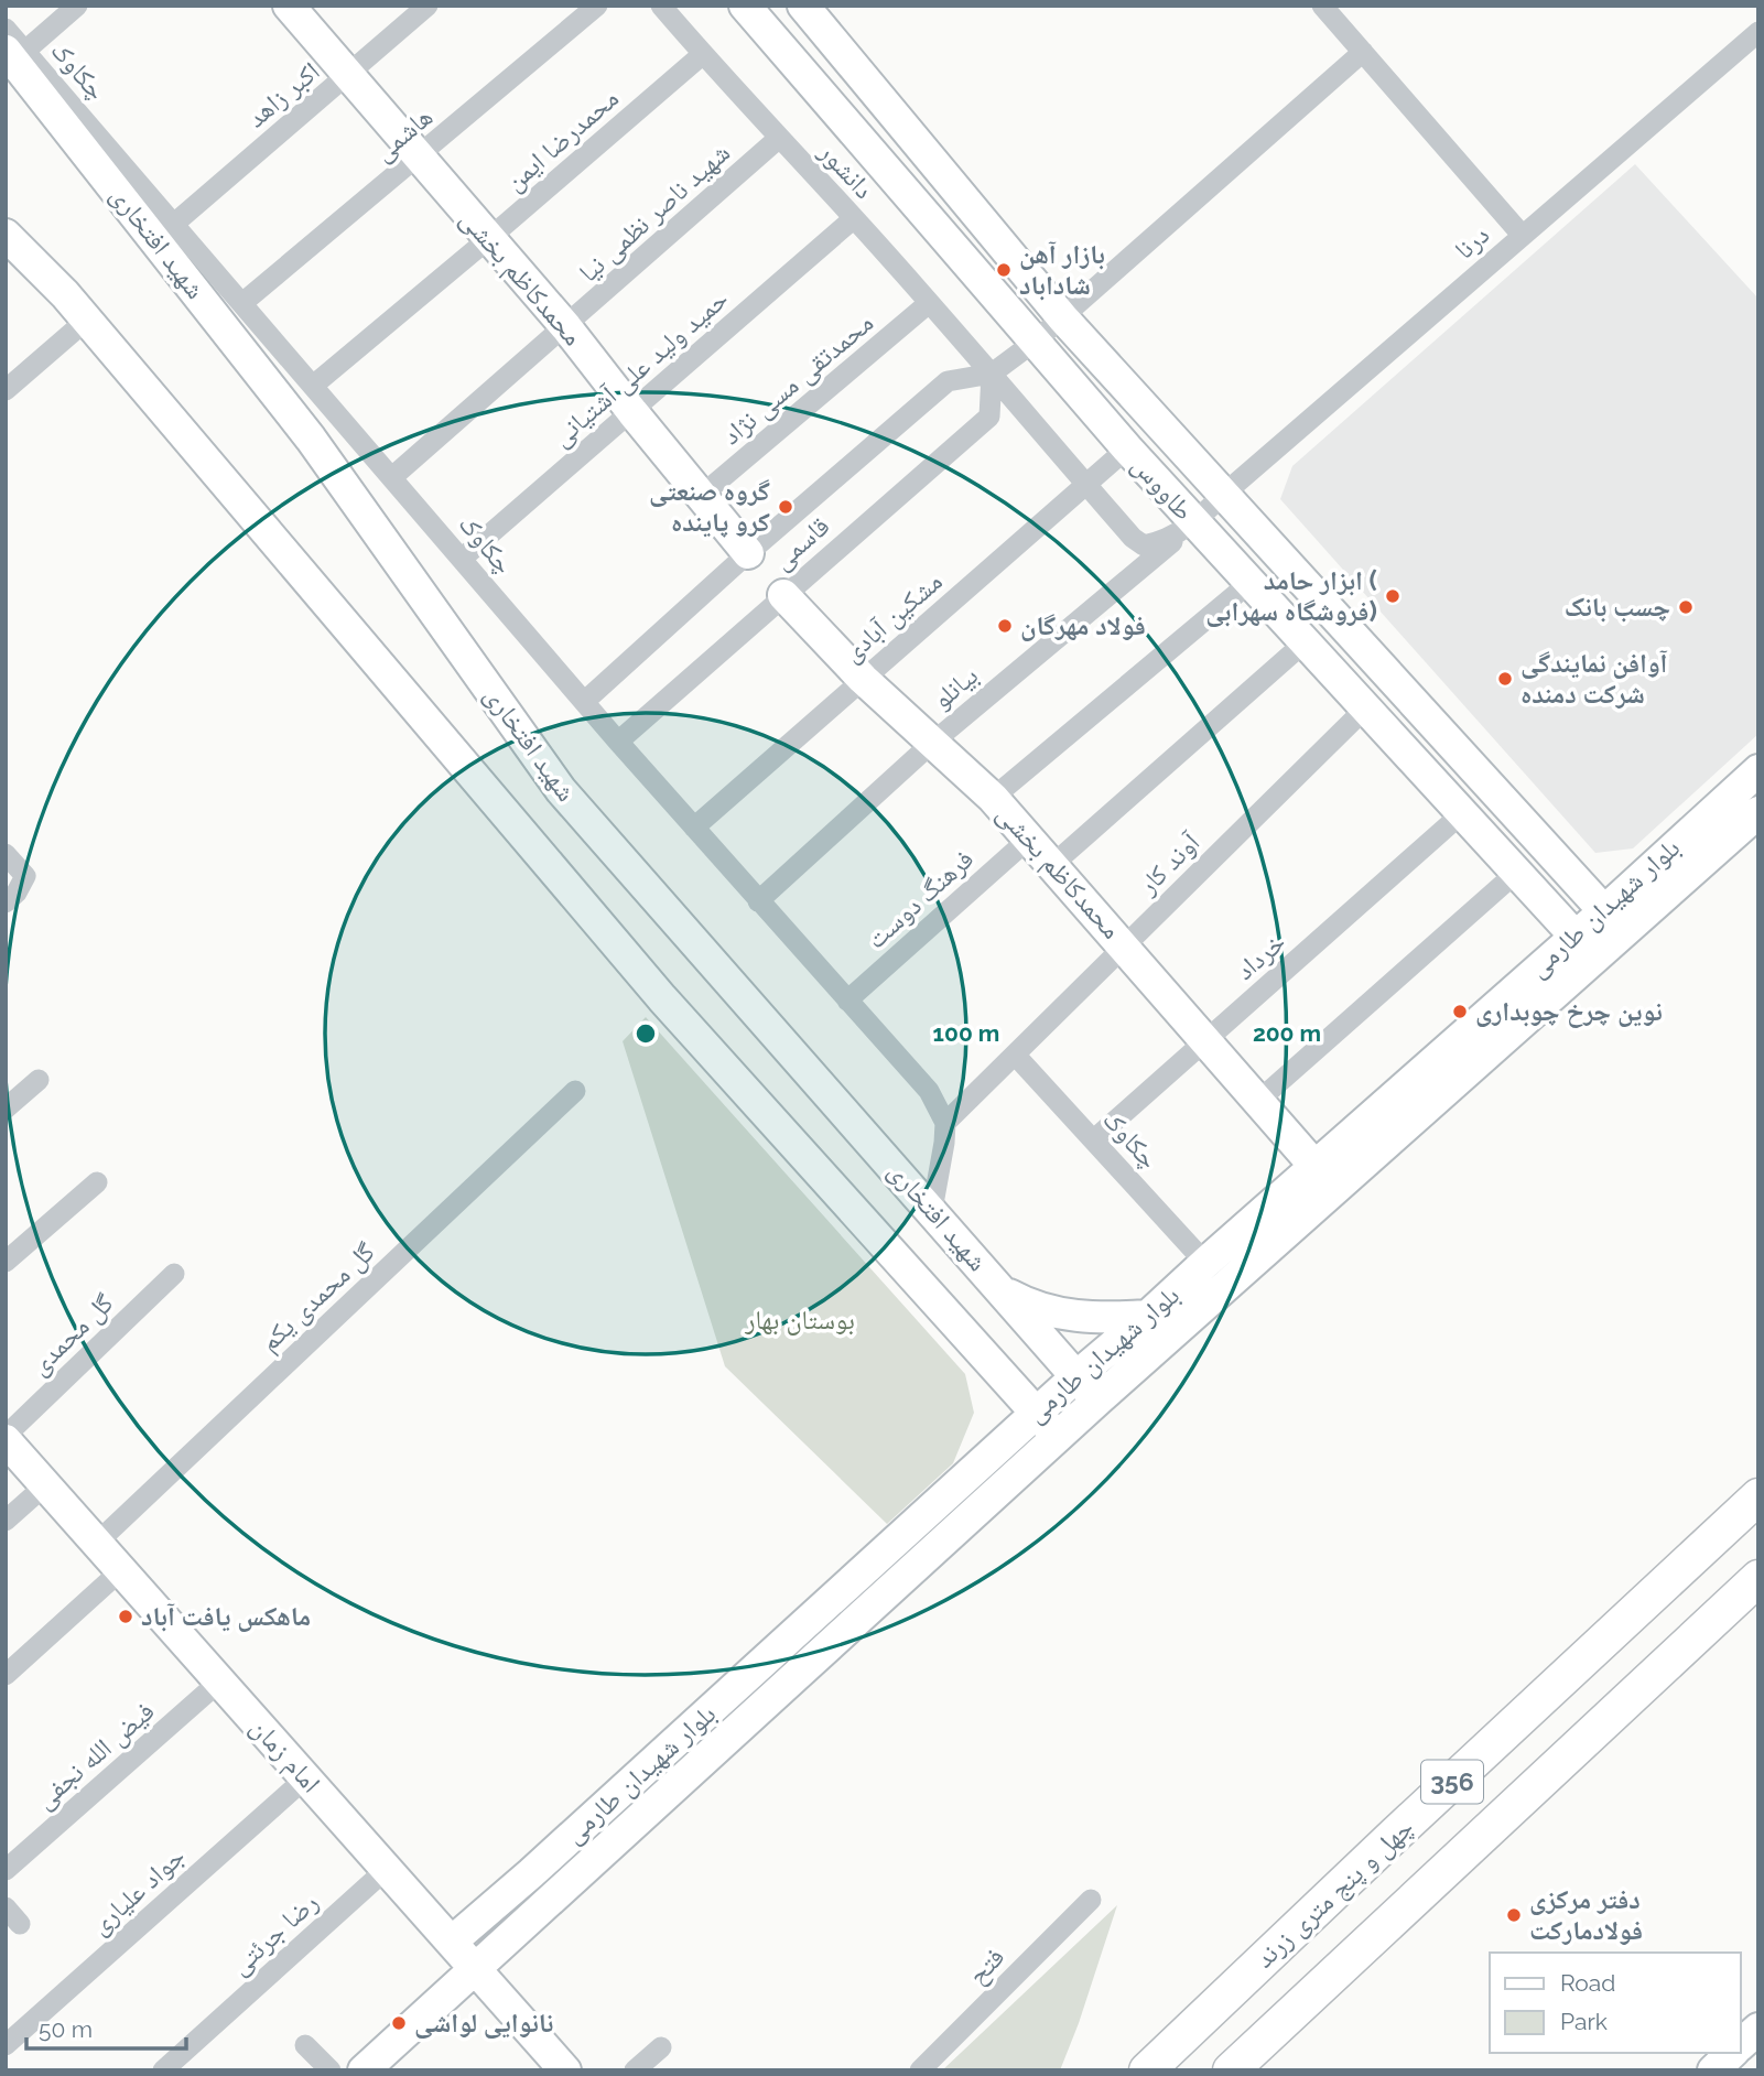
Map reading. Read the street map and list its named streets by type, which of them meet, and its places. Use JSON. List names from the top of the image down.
{
  "streets": {
    "main road": [
      "شهید افتخاری",
      "محمدکاظم بخشی",
      "طاووس",
      "بلوار شهیدان طارمی",
      "امام زمان",
      "356",
      "چهل و پنج متری زرند"
    ],
    "street": [
      "چکاوک",
      "اکبر زاهد",
      "هاشمی",
      "محمدرضا ایمن",
      "دانشور",
      "شهید ناصر نظمی نیا",
      "درنا",
      "حمید ولید علی آشتیانی",
      "محمدتقی مسی نژاد",
      "قاسمی",
      "مشکین آبادی",
      "بیانلو",
      "آوند کار",
      "فرهنگ دوست",
      "خرداد",
      "گل محمدی یکم",
      "گل محمدی",
      "فیض الله نجفی",
      "جواد علیاری",
      "رضا جرئتی",
      "فتح"
    ]
  },
  "crossings": [
    ["چکاوک", "اکبر زاهد"],
    ["چکاوک", "هاشمی"],
    ["چکاوک", "محمدرضا ایمن"],
    ["چکاوک", "شهید ناصر نظمی نیا"],
    ["چکاوک", "شهید افتخاری"],
    ["چکاوک", "حمید ولید علی آشتیانی"],
    ["چکاوک", "قاسمی"],
    ["چکاوک", "مشکین آبادی"],
    ["چکاوک", "بیانلو"],
    ["چکاوک", "آوند کار"],
    ["چکاوک", "فرهنگ دوست"],
    ["چکاوک", "بلوار شهیدان طارمی"],
    ["چکاوک", "خرداد"],
    ["اکبر زاهد", "محمدکاظم بخشی"],
    ["هاشمی", "محمدکاظم بخشی"],
    ["محمدرضا ایمن", "دانشور"],
    ["محمدرضا ایمن", "محمدکاظم بخشی"],
    ["دانشور", "شهید ناصر نظمی نیا"],
    ["دانشور", "درنا"],
    ["دانشور", "حمید ولید علی آشتیانی"],
    ["دانشور", "محمدتقی مسی نژاد"],
    ["دانشور", "طاووس"],
    ["دانشور", "قاسمی"],
    ["دانشور", "مشکین آبادی"],
    ["دانشور", "بیانلو"],
    ["شهید ناصر نظمی نیا", "محمدکاظم بخشی"],
    ["شهید افتخاری", "بلوار شهیدان طارمی"],
    ["درنا", "طاووس"],
    ["درنا", "بیانلو"],
    ["محمدکاظم بخشی", "حمید ولید علی آشتیانی"],
    ["محمدکاظم بخشی", "محمدتقی مسی نژاد"],
    ["محمدکاظم بخشی", "قاسمی"],
    ["محمدکاظم بخشی", "مشکین آبادی"],
    ["محمدکاظم بخشی", "بیانلو"],
    ["محمدکاظم بخشی", "آوند کار"],
    ["محمدکاظم بخشی", "فرهنگ دوست"],
    ["محمدکاظم بخشی", "بلوار شهیدان طارمی"],
    ["محمدکاظم بخشی", "خرداد"],
    ["طاووس", "قاسمی"],
    ["طاووس", "مشکین آبادی"],
    ["طاووس", "بیانلو"],
    ["طاووس", "آوند کار"],
    ["طاووس", "بلوار شهیدان طارمی"],
    ["طاووس", "خرداد"],
    ["بلوار شهیدان طارمی", "امام زمان"],
    ["گل محمدی یکم", "امام زمان"],
    ["گل محمدی", "امام زمان"],
    ["فیض الله نجفی", "امام زمان"],
    ["امام زمان", "جواد علیاری"],
    ["امام زمان", "رضا جرئتی"]
  ],
  "parks": ["بوستان بهار"],
  "places": [
    "بازار آهن شاداباد",
    "گروه صنعتی کرو پاینده",
    "ابزار حامد ( فروشگاه سهرابی)",
    "چسب بانک",
    "فولاد مهرگان",
    "آوافن نمایندگی شرکت دمنده",
    "نوین چرخ چوبداری",
    "ماهکس یافت آباد",
    "دفتر مرکزی فولادمارکت",
    "نانوایی لواشی"
  ],
  "legend": ["Road", "Park"],
  "scale_bar": "50 m",
  "rings": ["100 m", "200 m"]
}
